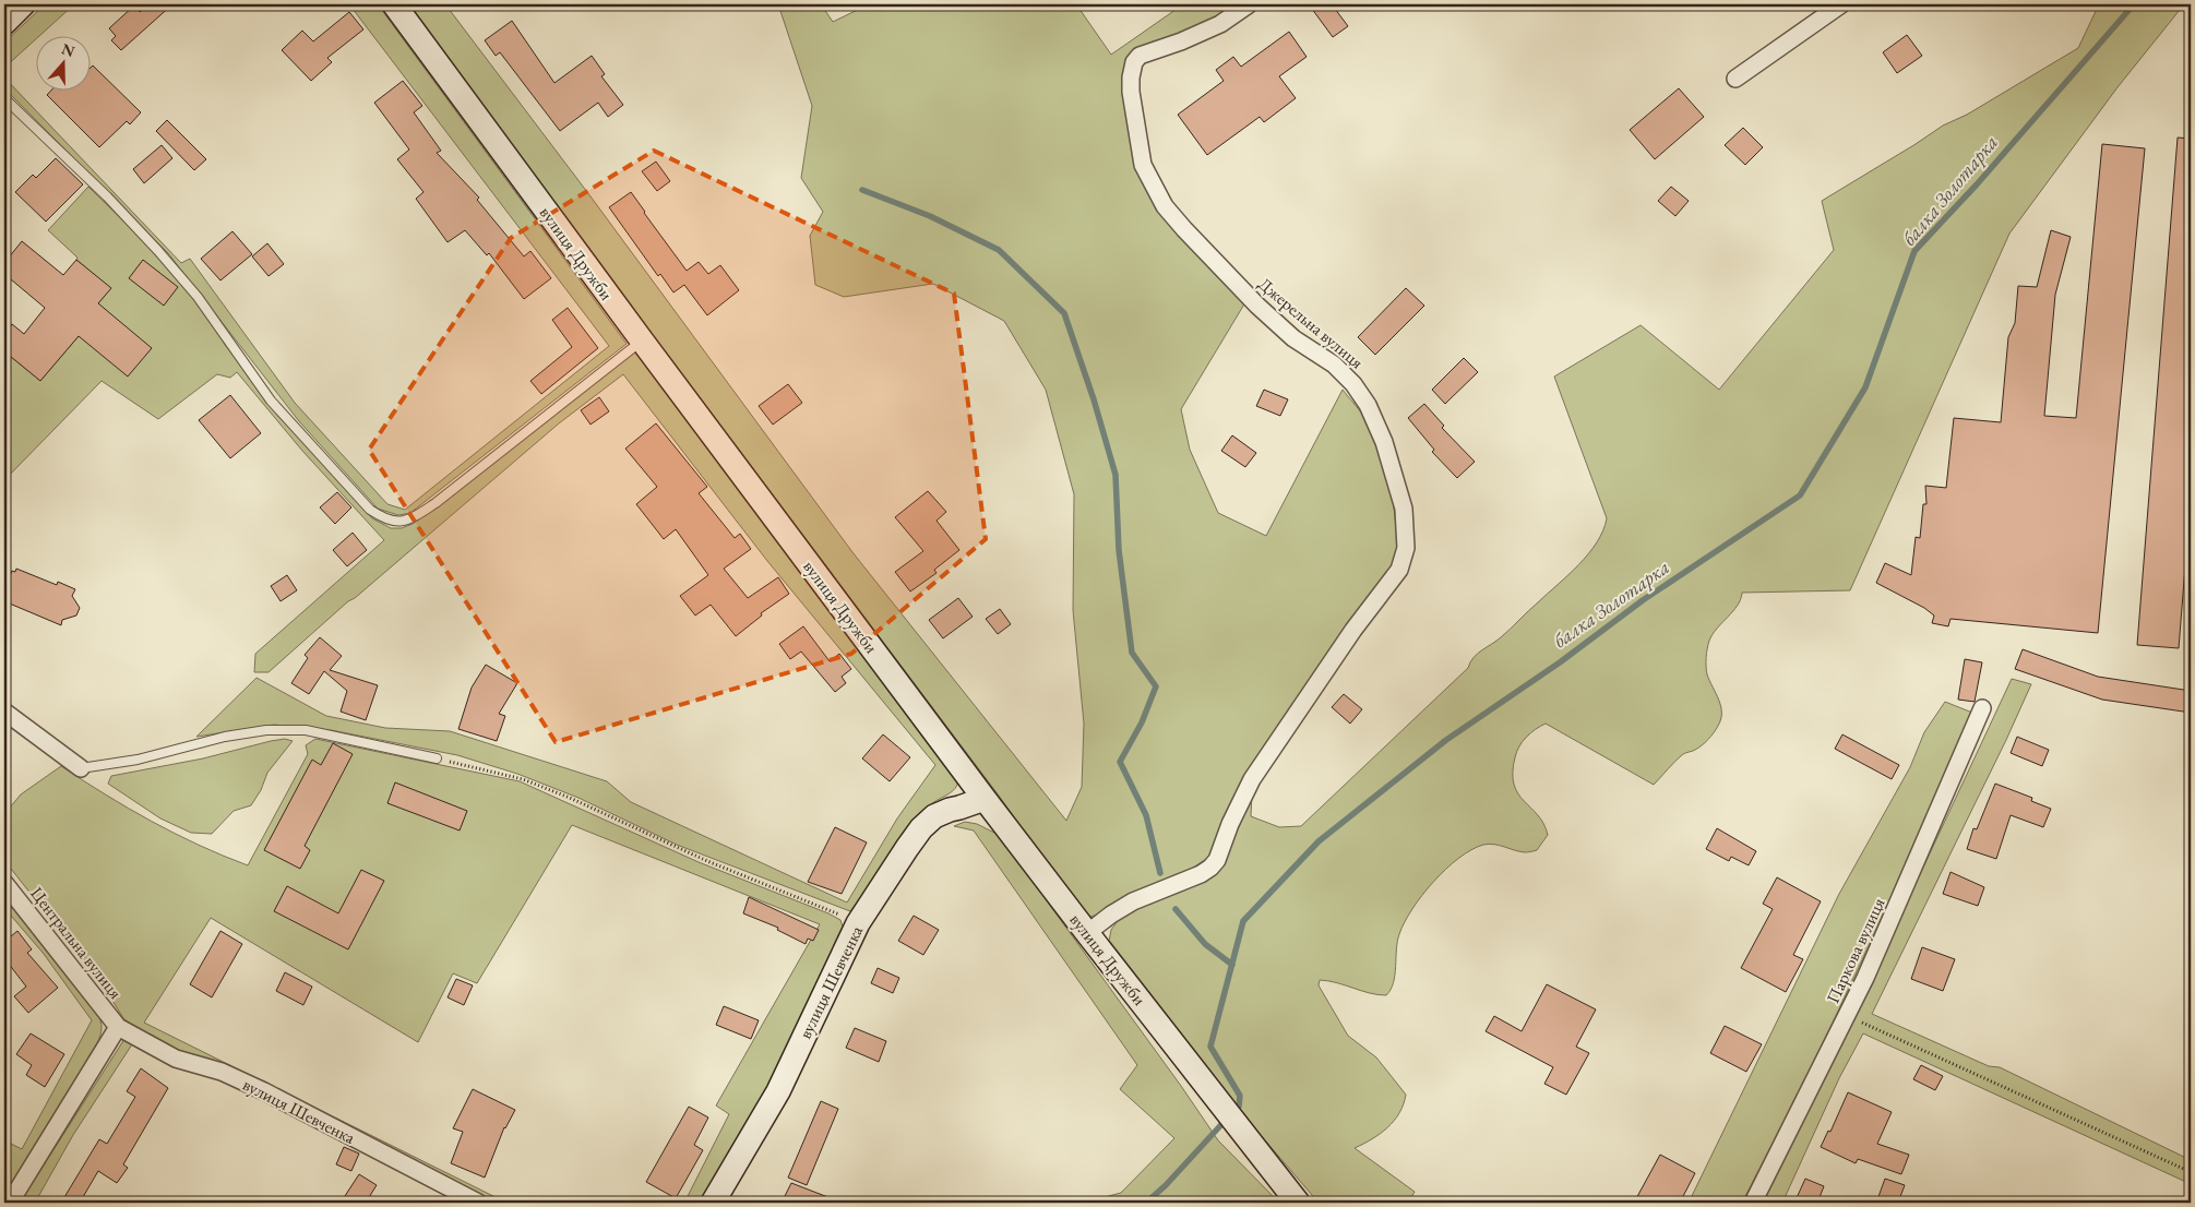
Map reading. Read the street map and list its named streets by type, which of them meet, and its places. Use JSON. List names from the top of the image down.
{
  "streets": {
    "street": [
      "вулиця Дружби",
      "Джерельна вулиця",
      "Центральна вулиця",
      "Паркова вулиця",
      "вулиця Шевченка"
    ]
  },
  "crossings": [
    ["вулиця Дружби", "Джерельна вулиця"],
    ["вулиця Дружби", "вулиця Шевченка"],
    ["Центральна вулиця", "вулиця Шевченка"]
  ],
  "water": ["балка Золотарка"],
  "north": "top"
}
